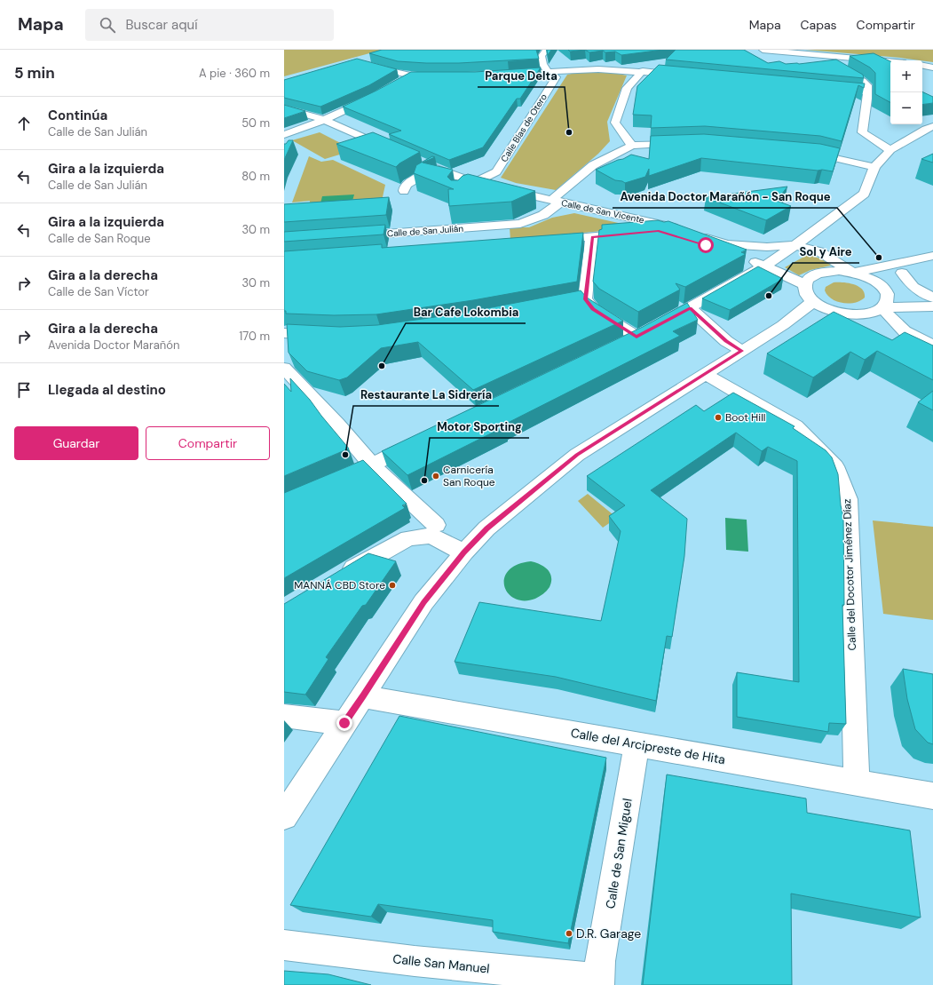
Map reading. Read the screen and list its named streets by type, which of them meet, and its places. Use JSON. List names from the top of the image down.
{
  "streets": {
    "street": [
      "Calle Blas de Otero",
      "Calle de San Vicente",
      "Calle de San Julián",
      "Calle del Docotor Jiménez Díaz",
      "Calle del Arcipreste de Hita",
      "Calle de San Miguel",
      "Calle San Manuel"
    ]
  },
  "crossings": [
    ["Calle Blas de Otero", "Calle de San Vicente"],
    ["Calle de San Vicente", "Calle de San Julián"],
    ["Calle del Docotor Jiménez Díaz", "Calle del Arcipreste de Hita"],
    ["Calle del Arcipreste de Hita", "Calle de San Miguel"],
    ["Calle de San Miguel", "Calle San Manuel"]
  ],
  "places": [
    "Parque Delta",
    "Avenida Doctor Marañón - San Roque",
    "Sol y Aire",
    "Bar Cafe Lokombia",
    "Boot Hill",
    "Restaurante La Sidrería",
    "Carnicería San Roque",
    "Motor Sporting",
    "MANNÁ CBD Store",
    "D.R. Garage"
  ],
  "page": {
    "header": "Mapa",
    "search": "Buscar aquí",
    "nav": ["Mapa", "Capas", "Compartir"],
    "heading": ["5 min", "A pie · 360 m"],
    "map_buttons": ["+", "−"],
    "list": [
      ["Continúa", "Calle de San Julián", "50 m"],
      ["Gira a la izquierda", "Calle de San Julián", "80 m"],
      ["Gira a la izquierda", "Calle de San Roque", "30 m"],
      ["Gira a la derecha", "Calle de San Víctor", "30 m"],
      ["Gira a la derecha", "Avenida Doctor Marañón", "170 m"],
      "Llegada al destino"
    ],
    "buttons": ["Guardar", "Compartir"]
  }
}
